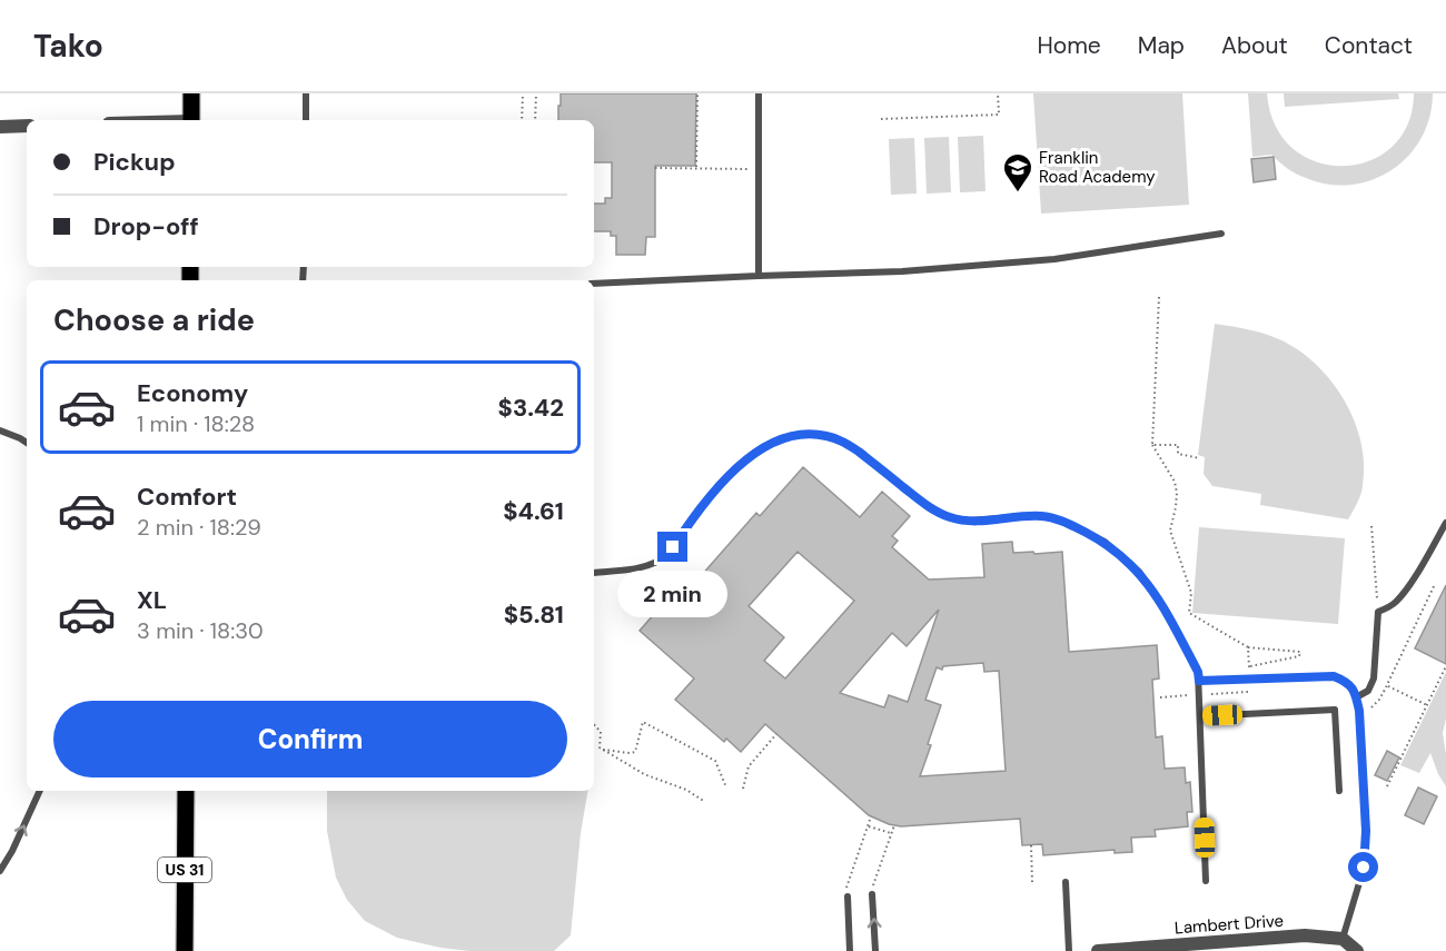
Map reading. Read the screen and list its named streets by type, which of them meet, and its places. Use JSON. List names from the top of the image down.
{
  "streets": {
    "main road": ["US 31"],
    "street": ["Lambert Drive"]
  },
  "places": {
    "school or university": ["Franklin Road Academy"]
  },
  "page": {
    "header": "Tako",
    "nav": [
      "Home",
      "Map",
      "About",
      "Contact"
    ],
    "banner": ["Pickup", "Drop-off"],
    "heading": "Choose a ride",
    "list": [
      {
        "name": "Economy",
        "note": "1 min · 18:28",
        "value": "$3.42"
      },
      {
        "name": "Comfort",
        "note": "2 min · 18:29",
        "value": "$4.61"
      },
      {
        "name": "XL",
        "note": "3 min · 18:30",
        "value": "$5.81"
      }
    ],
    "bubble": "2 min",
    "buttons": "Confirm"
  }
}
